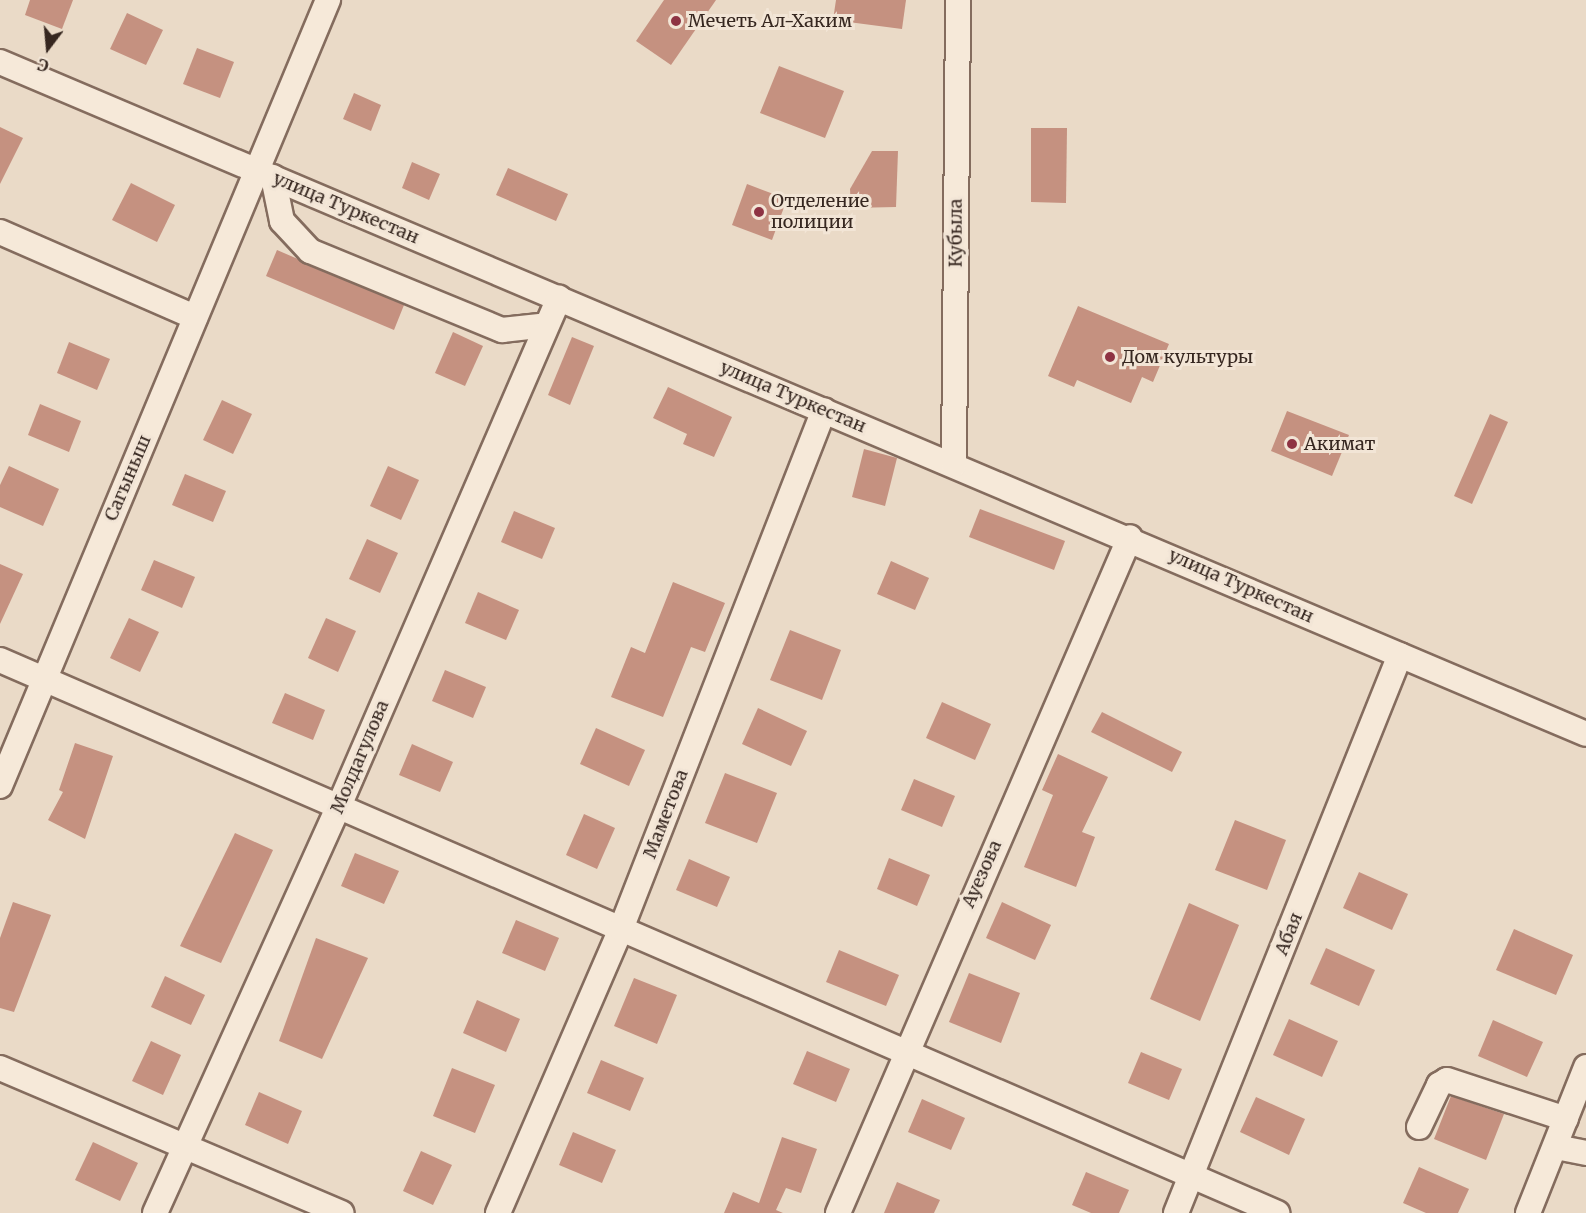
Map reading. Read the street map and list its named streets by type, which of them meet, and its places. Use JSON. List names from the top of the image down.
{
  "streets": {
    "street": [
      "улица Туркестан",
      "Кубыла",
      "Сагыныш",
      "Молдагулова",
      "Маметова",
      "Ауезова",
      "Абая"
    ]
  },
  "crossings": [
    ["улица Туркестан", "Кубыла"],
    ["улица Туркестан", "Сагыныш"],
    ["улица Туркестан", "Молдагулова"],
    ["улица Туркестан", "Маметова"],
    ["улица Туркестан", "Ауезова"],
    ["улица Туркестан", "Абая"]
  ],
  "places": [
    "Мечеть Ал-Хаким",
    "Отделение полиции",
    "Дом культуры",
    "Акимат"
  ],
  "north": "bottom"
}
